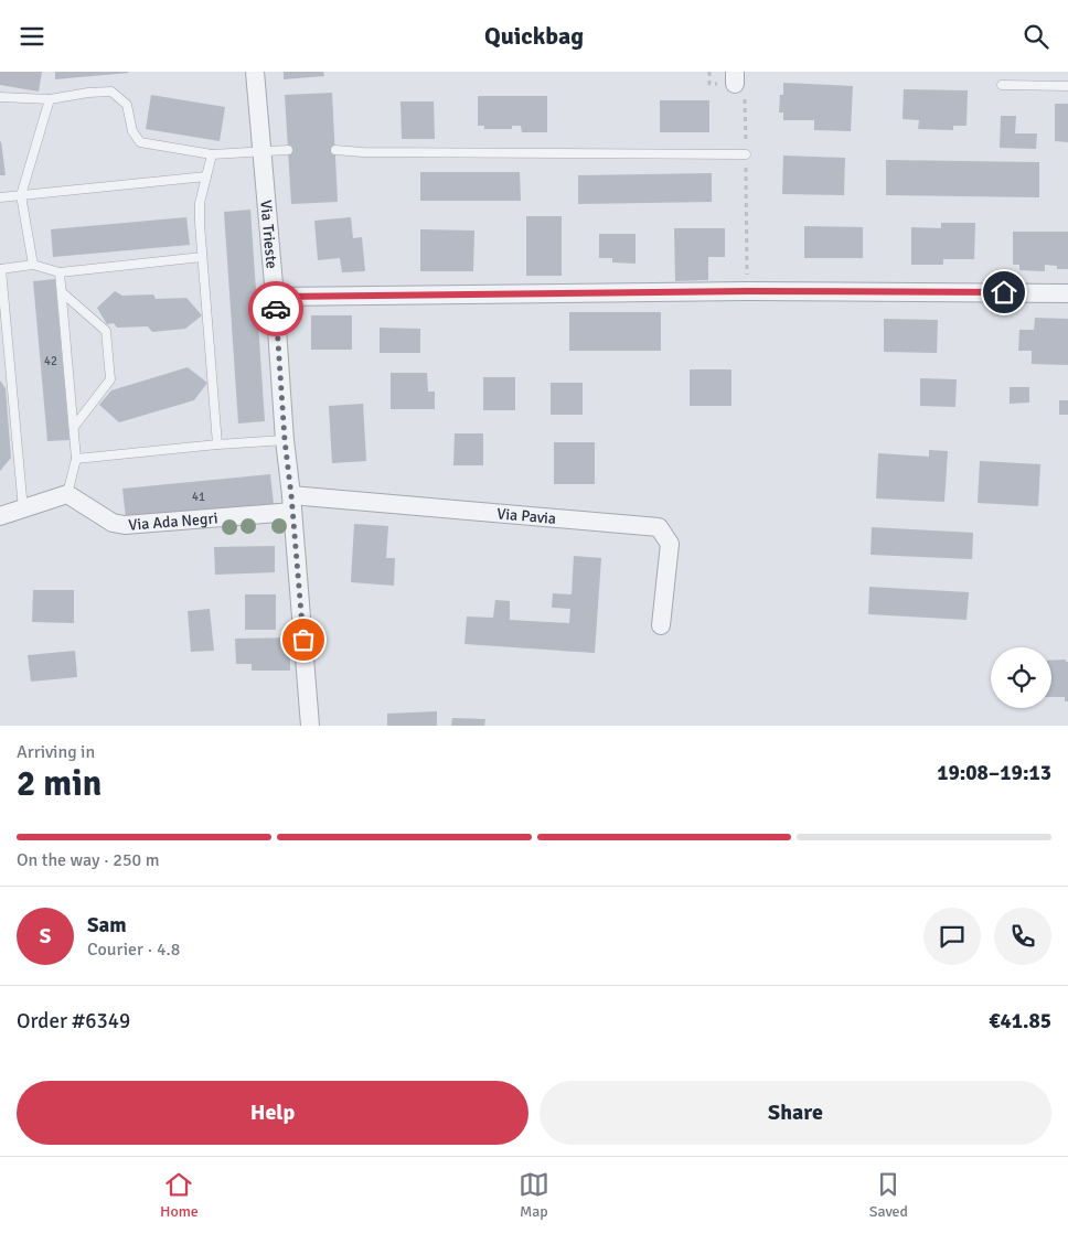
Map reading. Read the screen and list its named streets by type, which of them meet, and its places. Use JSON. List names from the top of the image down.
{
  "streets": {
    "street": ["Via Trieste", "Via Pavia", "Via Ada Negri"]
  },
  "crossings": [
    ["Via Trieste", "Via Pavia"],
    ["Via Trieste", "Via Ada Negri"],
    ["Via Pavia", "Via Ada Negri"]
  ],
  "house_numbers": ["42", "41"],
  "page": {
    "header": "Quickbag",
    "heading": ["2 min", "Arriving in", "19:08–19:13"],
    "panel": [
      "Sam",
      "Courier · 4.8",
      "Order #6349",
      "€41.85"
    ],
    "bar": "On the way · 250 m",
    "round": "S",
    "buttons": ["Help", "Share"],
    "tabs": ["Home", "Map", "Saved"]
  }
}
